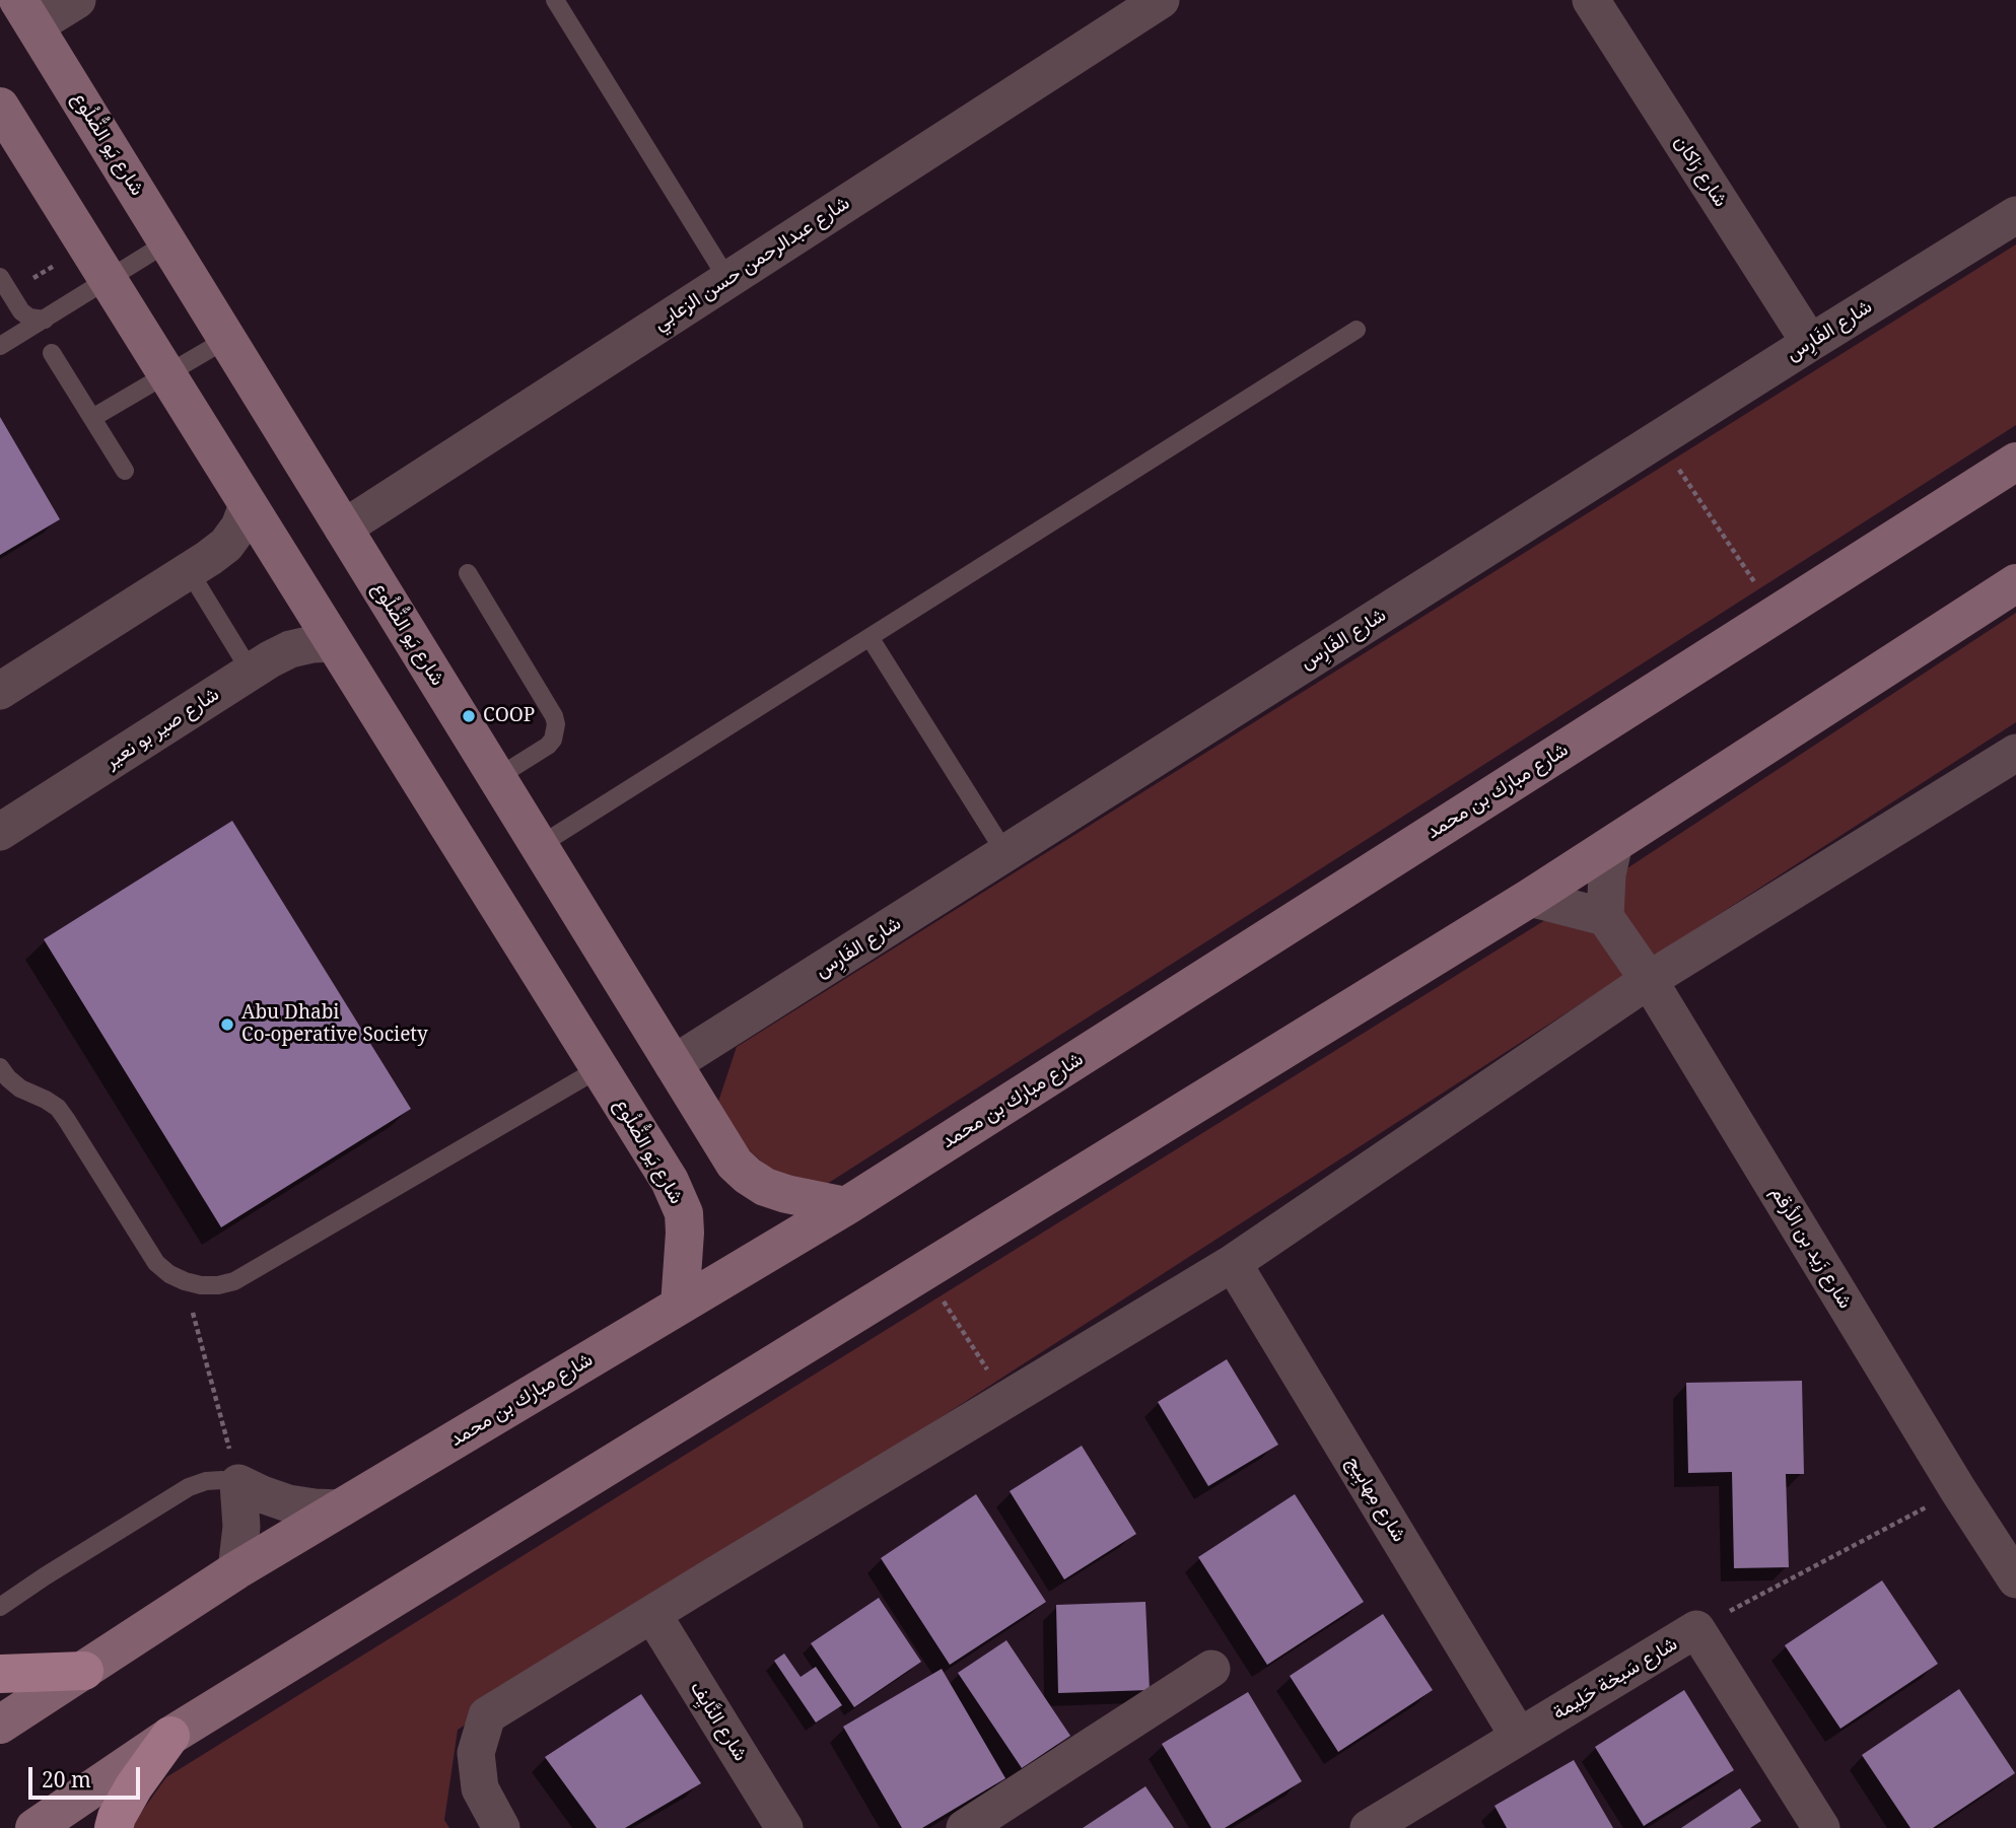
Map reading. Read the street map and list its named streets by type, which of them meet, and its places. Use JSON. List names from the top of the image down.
{
  "streets": {
    "main road": ["شارع يَو الضُّلُوع", "شارع مبارك بن محمد"],
    "street": [
      "شارع رَاكان",
      "شارع عبدالرحمن حسن الزعابي",
      "شارع الفَارِس",
      "شارع صير بو نعير",
      "شارع زَيد بن الأرقم",
      "شارع مِهابِيج",
      "شارع سَبخة حَلِيمة",
      "شارع النَّايِف"
    ]
  },
  "crossings": [
    ["شارع يَو الضُّلُوع", "شارع عبدالرحمن حسن الزعابي"],
    ["شارع يَو الضُّلُوع", "شارع الفَارِس"],
    ["شارع يَو الضُّلُوع", "شارع صير بو نعير"],
    ["شارع يَو الضُّلُوع", "شارع مبارك بن محمد"],
    ["شارع رَاكان", "شارع الفَارِس"],
    ["شارع مِهابِيج", "شارع سَبخة حَلِيمة"]
  ],
  "places": ["COOP", "Abu Dhabi Co-operative Society"],
  "scale_bar": "20 m"
}
